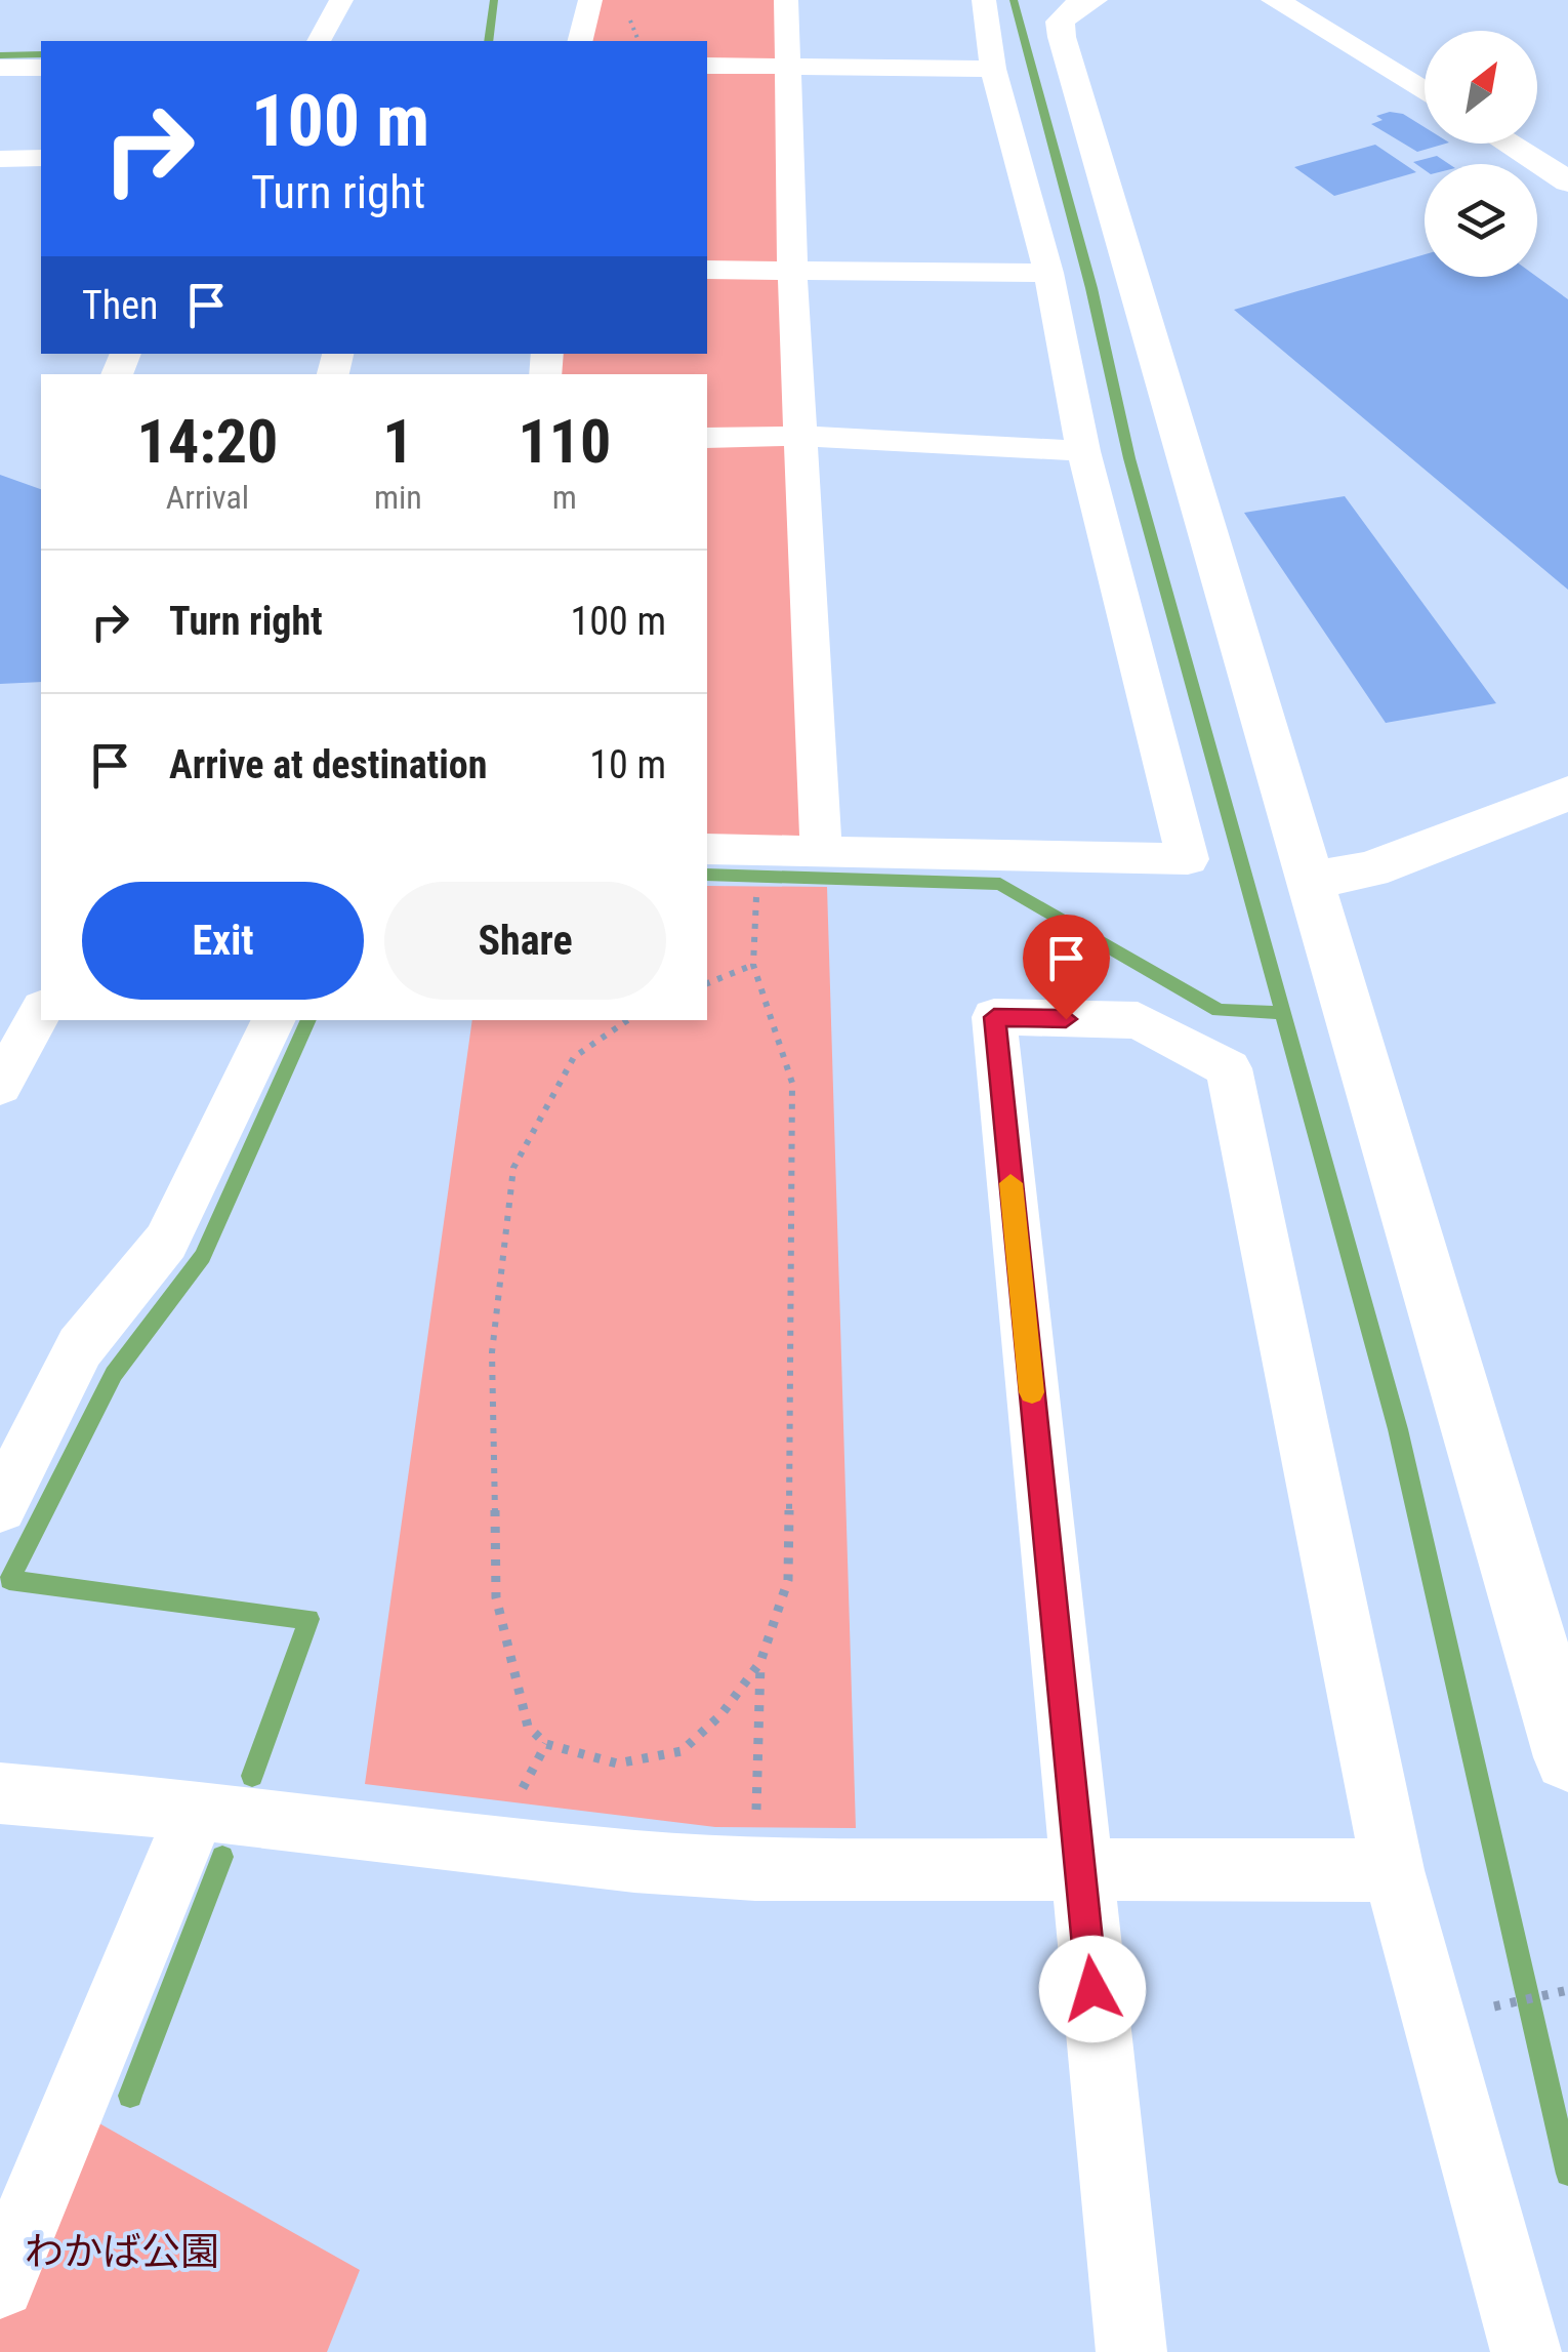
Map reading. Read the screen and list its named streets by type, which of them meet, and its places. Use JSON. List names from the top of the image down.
{
  "parks": ["わかば公園"],
  "north": "top right",
  "page": {
    "turn": ["100 m", "Turn right"],
    "then": "Then",
    "eta": [
      "14:20",
      "Arrival",
      "1",
      "min",
      "110",
      "m"
    ],
    "list": [
      {
        "name": "Turn right",
        "value": "100 m"
      },
      {
        "name": "Arrive at destination",
        "value": "10 m"
      }
    ],
    "buttons": ["Exit", "Share"]
  }
}
